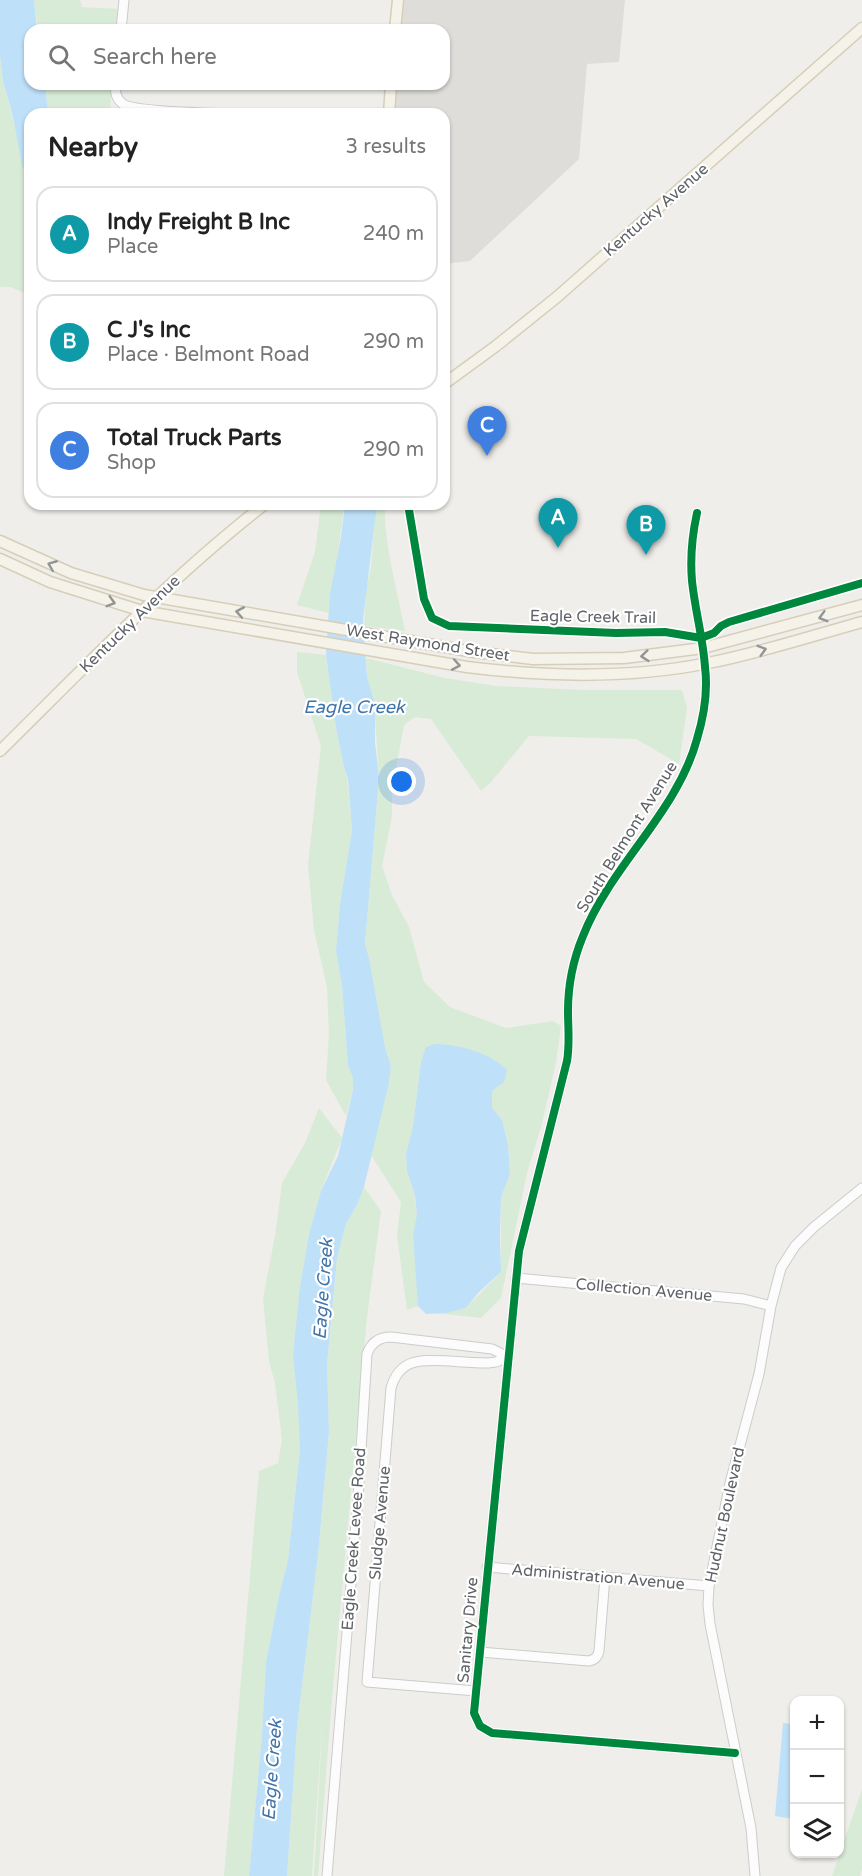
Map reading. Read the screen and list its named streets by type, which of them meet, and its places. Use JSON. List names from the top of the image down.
{
  "streets": {
    "main road": ["Kentucky Avenue", "West Raymond Street"],
    "street": [
      "South Belmont Avenue",
      "Collection Avenue",
      "Hudnut Boulevard",
      "Sludge Avenue",
      "Eagle Creek Levee Road",
      "Administration Avenue",
      "Sanitary Drive"
    ],
    "cycle path": ["Eagle Creek Trail"]
  },
  "crossings": [
    ["Kentucky Avenue", "West Raymond Street"],
    ["West Raymond Street", "South Belmont Avenue"],
    ["South Belmont Avenue", "Collection Avenue"],
    ["South Belmont Avenue", "Sanitary Drive"],
    ["Collection Avenue", "Hudnut Boulevard"],
    ["Collection Avenue", "Sanitary Drive"],
    ["Hudnut Boulevard", "Administration Avenue"],
    ["Hudnut Boulevard", "Sanitary Drive"],
    ["Sludge Avenue", "Eagle Creek Levee Road"],
    ["Sludge Avenue", "Sanitary Drive"],
    ["Eagle Creek Levee Road", "Sanitary Drive"],
    ["Administration Avenue", "Sanitary Drive"]
  ],
  "water": ["Eagle Creek"],
  "page": {
    "search": "Search here",
    "heading": ["Nearby", "3 results"],
    "list": [
      {
        "mark": "A",
        "name": "Indy Freight B Inc",
        "note": "Place",
        "value": "240 m"
      },
      {
        "mark": "B",
        "name": "C J's Inc",
        "note": "Place · Belmont Road",
        "value": "290 m"
      },
      {
        "mark": "C",
        "name": "Total Truck Parts",
        "note": "Shop",
        "value": "290 m"
      }
    ],
    "pins": ["C", "A", "B"],
    "map_buttons": ["+", "−"]
  }
}
